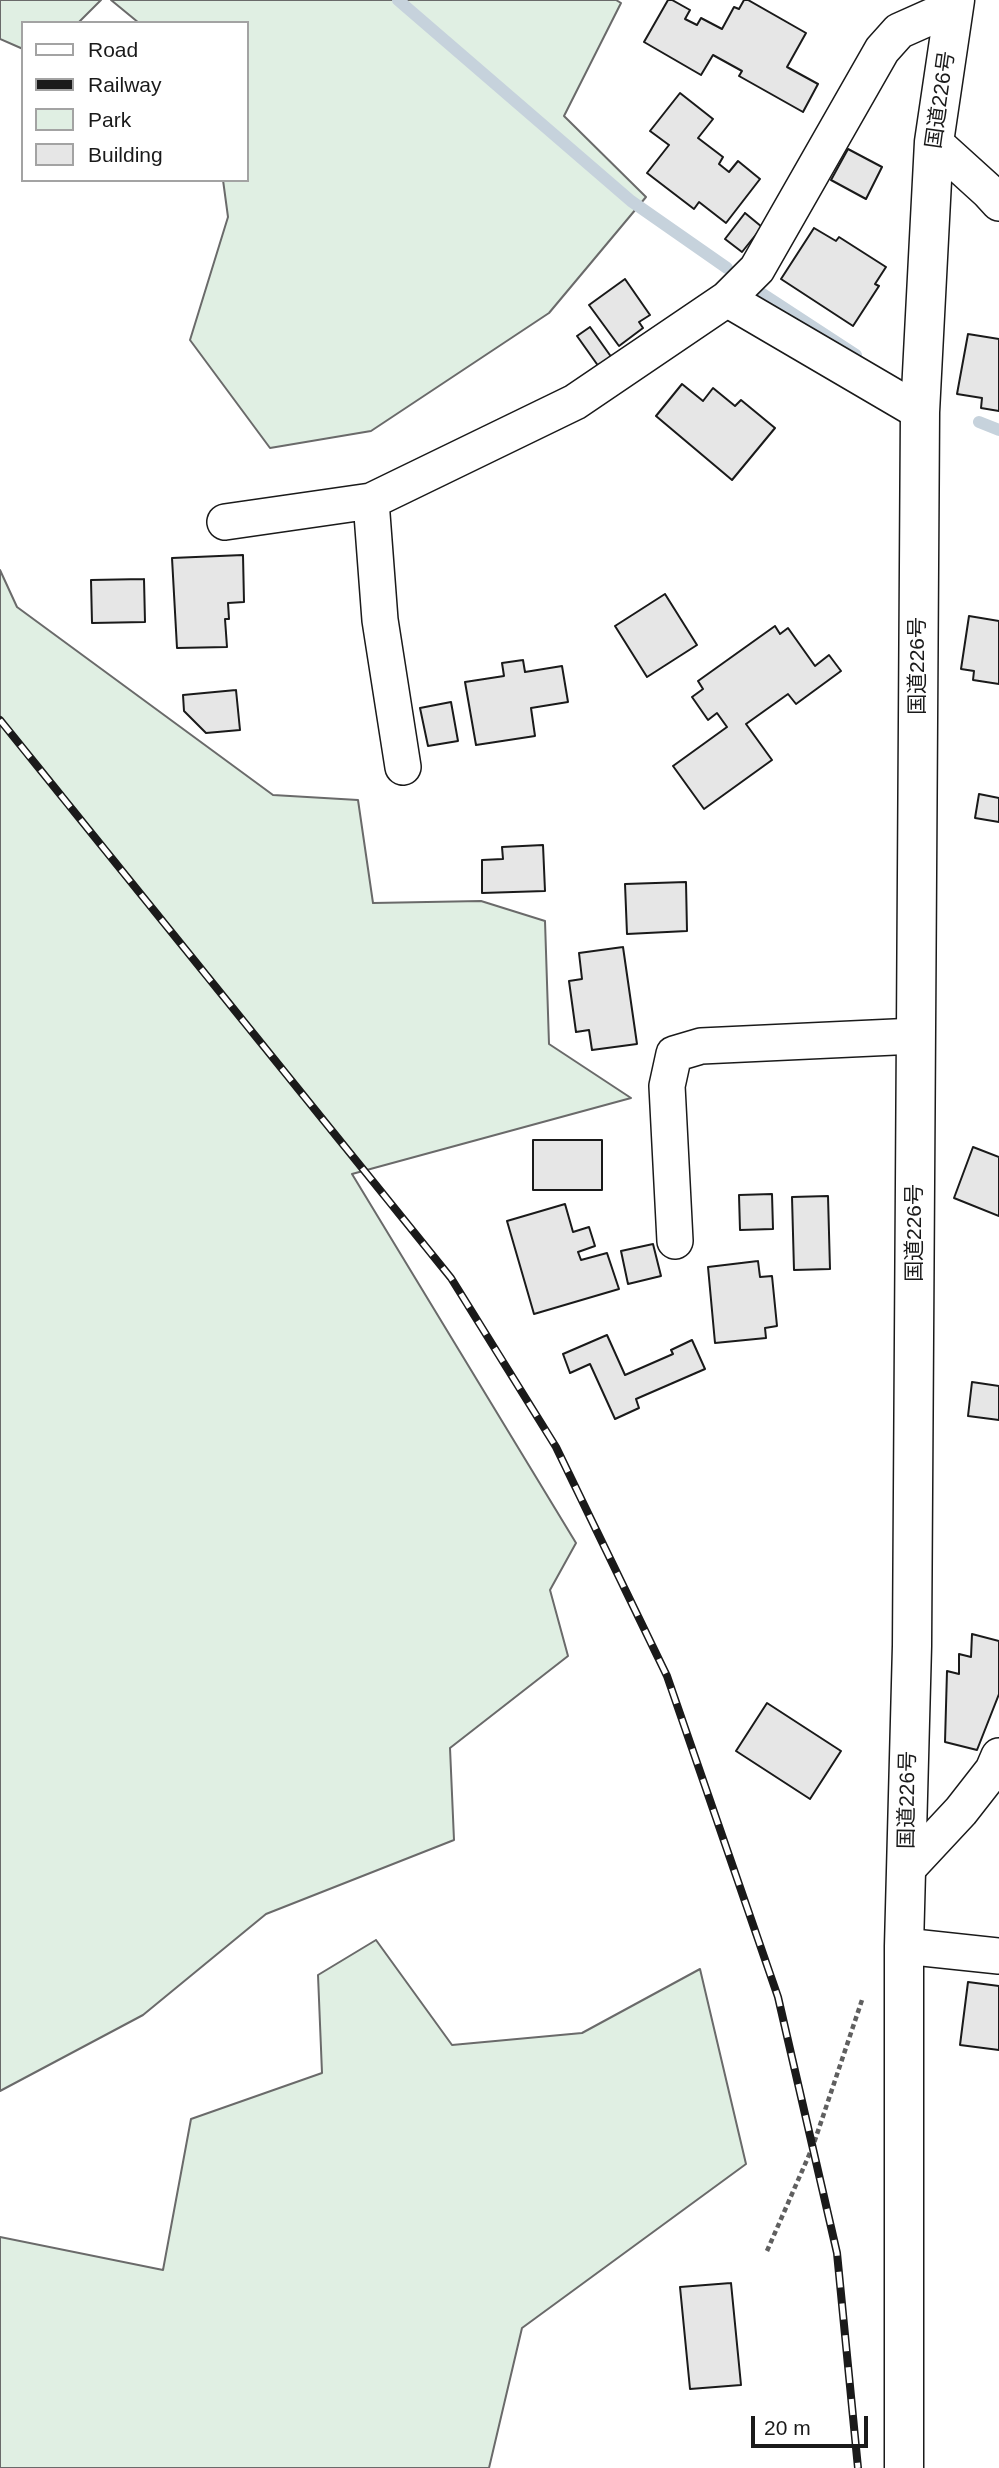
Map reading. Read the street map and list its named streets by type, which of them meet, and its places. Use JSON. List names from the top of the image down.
{
  "streets": {
    "highway": ["国道226号"]
  },
  "legend": [
    "Road",
    "Railway",
    "Park",
    "Building"
  ],
  "scale_bar": "20 m"
}
